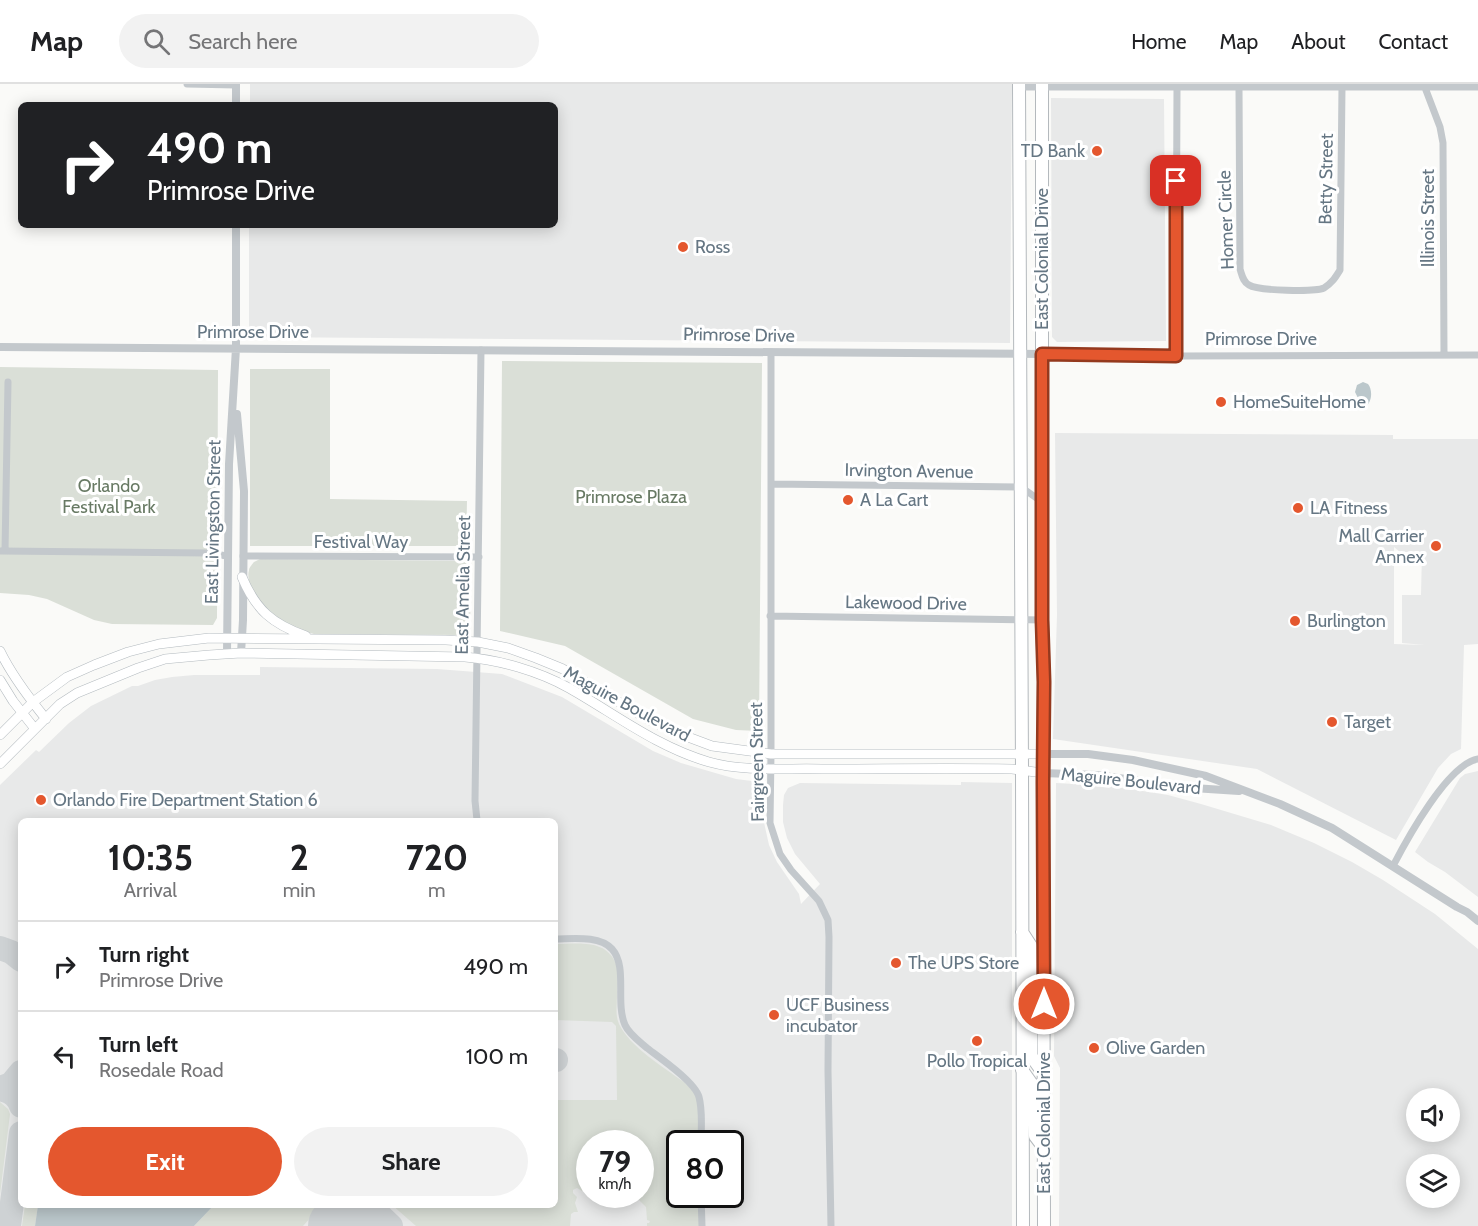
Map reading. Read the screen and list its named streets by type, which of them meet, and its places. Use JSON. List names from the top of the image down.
{
  "streets": {
    "highway": ["East Colonial Drive"],
    "main road": ["Maguire Boulevard"],
    "street": [
      "Betty Street",
      "Illinois Street",
      "Homer Circle",
      "Primrose Drive",
      "Irvington Avenue",
      "East Livingston Street",
      "Festival Way",
      "East Amelia Street",
      "Lakewood Drive",
      "Fairgreen Street"
    ]
  },
  "crossings": [
    ["Betty Street", "Homer Circle"],
    ["Illinois Street", "Primrose Drive"],
    ["East Colonial Drive", "Primrose Drive"],
    ["East Colonial Drive", "Irvington Avenue"],
    ["East Colonial Drive", "Lakewood Drive"],
    ["East Colonial Drive", "Maguire Boulevard"],
    ["Primrose Drive", "East Livingston Street"],
    ["Primrose Drive", "East Amelia Street"],
    ["Primrose Drive", "Fairgreen Street"],
    ["Irvington Avenue", "Fairgreen Street"],
    ["East Livingston Street", "Festival Way"],
    ["East Livingston Street", "Maguire Boulevard"],
    ["Festival Way", "East Amelia Street"],
    ["East Amelia Street", "Maguire Boulevard"],
    ["Lakewood Drive", "Fairgreen Street"],
    ["Maguire Boulevard", "Fairgreen Street"]
  ],
  "parks": ["Orlando Festival Park", "Primrose Plaza"],
  "places": [
    "TD Bank",
    "Ross",
    "HomeSuiteHome",
    "A La Cart",
    "LA Fitness",
    "Mall Carrier Annex",
    "Burlington",
    "Target",
    "Orlando Fire Department Station 6",
    "The UPS Store",
    "UCF Business incubator",
    "Pollo Tropical",
    "Olive Garden"
  ],
  "page": {
    "header": "Map",
    "search": "Search here",
    "nav": [
      "Home",
      "Map",
      "About",
      "Contact"
    ],
    "turn": ["490 m", "Primrose Drive"],
    "eta": [
      "10:35",
      "Arrival",
      "2",
      "min",
      "720",
      "m"
    ],
    "list": [
      {
        "name": "Turn right",
        "note": "Primrose Drive",
        "value": "490 m"
      },
      {
        "name": "Turn left",
        "note": "Rosedale Road",
        "value": "100 m"
      }
    ],
    "buttons": ["Exit", "Share"],
    "speed": "79 km/h",
    "limit": "80"
  }
}
